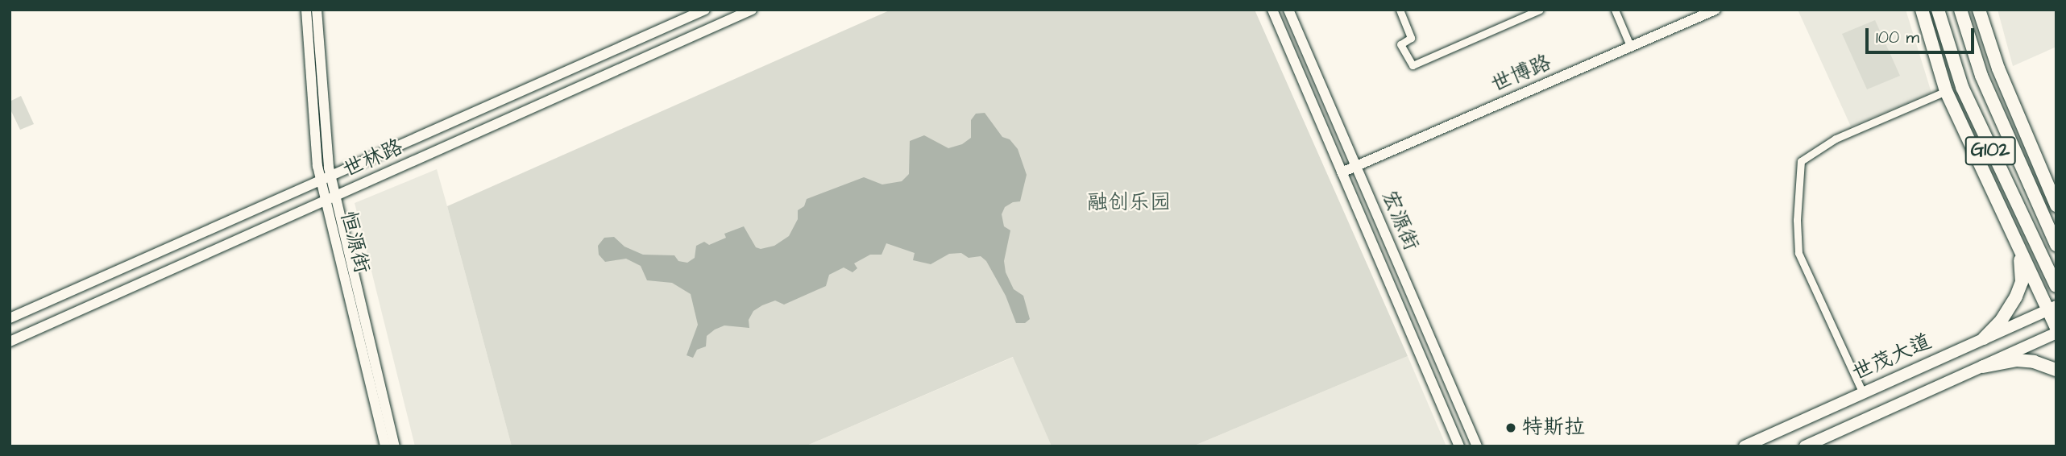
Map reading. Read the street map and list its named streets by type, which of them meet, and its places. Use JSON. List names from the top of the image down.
{
  "streets": {
    "highway": ["G102"],
    "main road": [
      "世博路",
      "世林路",
      "宏源街",
      "恒源街",
      "世茂大道"
    ]
  },
  "crossings": [
    ["世博路", "宏源街"],
    ["世林路", "恒源街"]
  ],
  "parks": ["融创乐园"],
  "places": ["特斯拉"],
  "scale_bar": "100 m"
}
